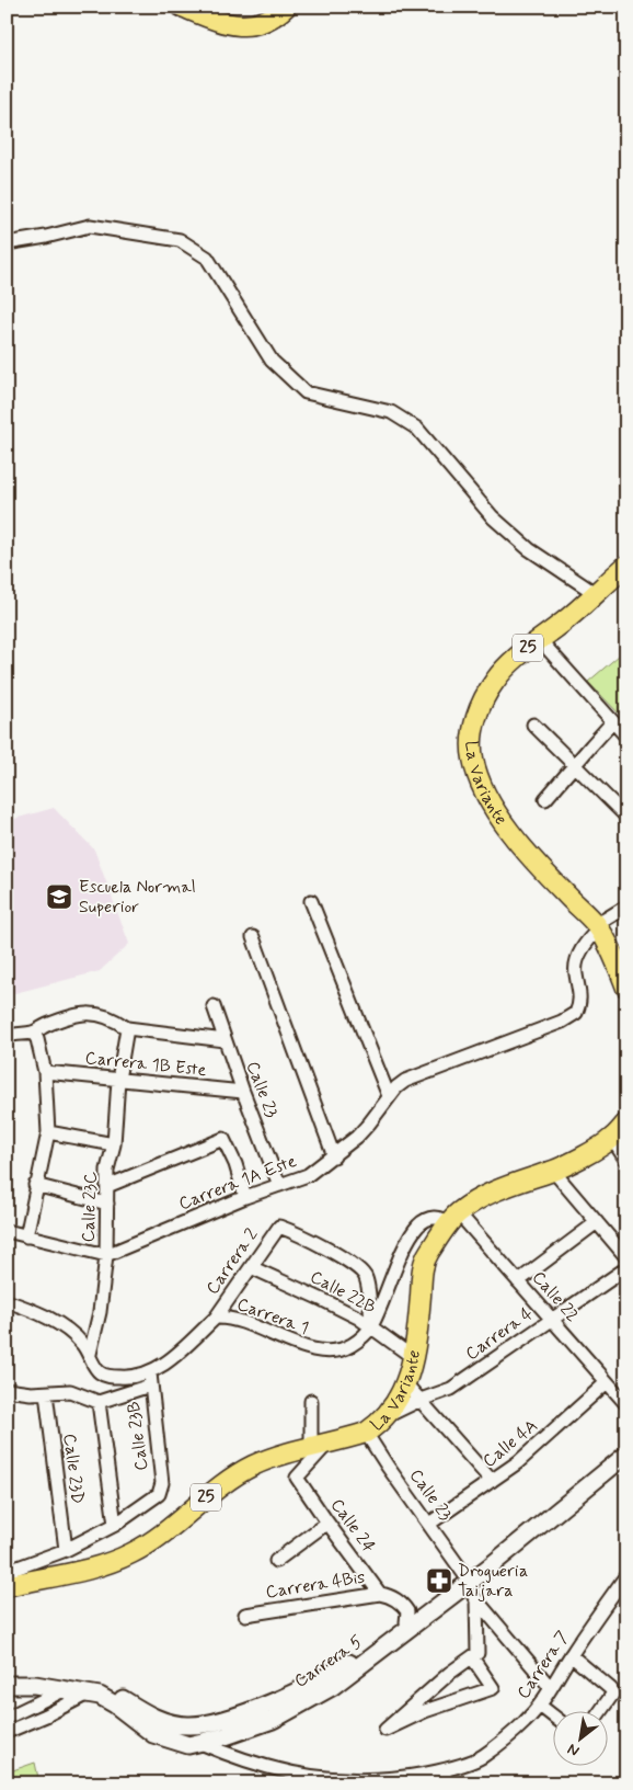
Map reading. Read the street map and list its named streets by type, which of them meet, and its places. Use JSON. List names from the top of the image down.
{
  "streets": {
    "main road": ["25", "La Variante"],
    "street": [
      "Carrera 1B Este",
      "Calle 23",
      "Carrera 1A Este",
      "Calle 23C",
      "Carrera 2",
      "Calle 22B",
      "Calle 22",
      "Carrera 1",
      "Carrera 4",
      "Calle 23B",
      "Calle 4A",
      "Calle 23D",
      "Calle 24",
      "Carrera 4Bis",
      "Carrera 5",
      "Carrera 7"
    ]
  },
  "crossings": [
    ["La Variante", "Calle 23"],
    ["La Variante", "Carrera 1A Este"],
    ["La Variante", "Calle 22B"],
    ["La Variante", "Calle 22"],
    ["La Variante", "Carrera 1"],
    ["La Variante", "Carrera 4"],
    ["La Variante", "Calle 24"],
    ["Carrera 1B Este", "Calle 23"],
    ["Carrera 1B Este", "Calle 23C"],
    ["Calle 23", "Carrera 1A Este"],
    ["Calle 23", "Calle 4A"],
    ["Calle 23", "Carrera 5"],
    ["Calle 23", "Carrera 7"],
    ["Carrera 1A Este", "Calle 23C"],
    ["Calle 23C", "Carrera 1"],
    ["Carrera 2", "Calle 22B"],
    ["Carrera 2", "Carrera 1"],
    ["Calle 22B", "Carrera 1"],
    ["Calle 22", "Carrera 1"],
    ["Calle 22", "Carrera 4"],
    ["Calle 22", "Calle 4A"],
    ["Carrera 1", "Calle 23B"],
    ["Calle 24", "Carrera 4Bis"],
    ["Calle 24", "Carrera 5"],
    ["Carrera 5", "Carrera 7"]
  ],
  "places": {
    "school or university": ["Escuela Normal Superior"],
    "pharmacy": ["Drogueria Taijara"]
  },
  "north": "bottom left"
}
